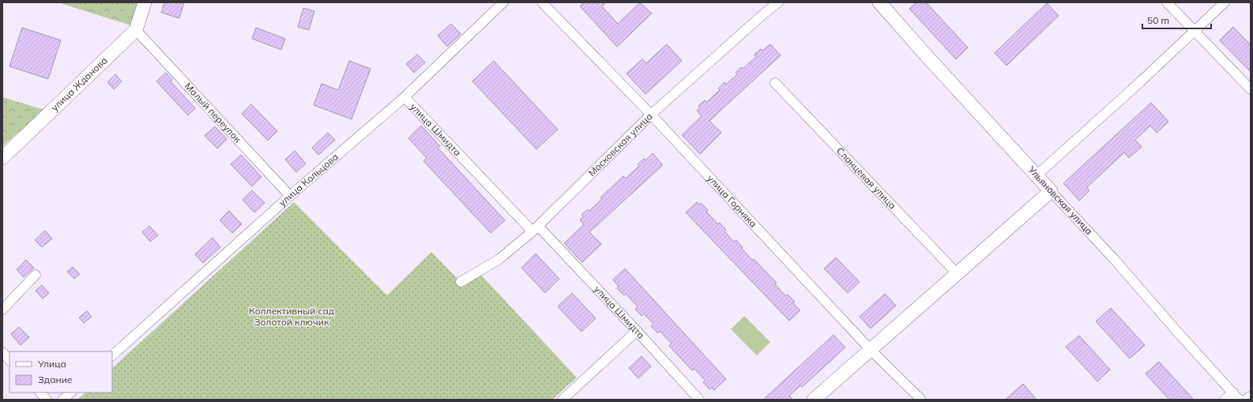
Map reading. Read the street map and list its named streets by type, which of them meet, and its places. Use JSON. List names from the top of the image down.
{
  "streets": {
    "main road": ["улица Жданова", "Ульяновская улица"],
    "street": [
      "Малый переулок",
      "улица Шмидта",
      "Московская улица",
      "Сланцевая улица",
      "улица Кольцова",
      "улица Горняка"
    ]
  },
  "crossings": [
    ["улица Жданова", "Малый переулок"],
    ["Малый переулок", "улица Кольцова"],
    ["улица Шмидта", "Московская улица"],
    ["улица Шмидта", "улица Кольцова"],
    ["Московская улица", "улица Горняка"]
  ],
  "parks": ["Коллективный сад Золотой ключик"],
  "legend": ["Улица", "Здание"],
  "scale_bar": "50 m"
}
